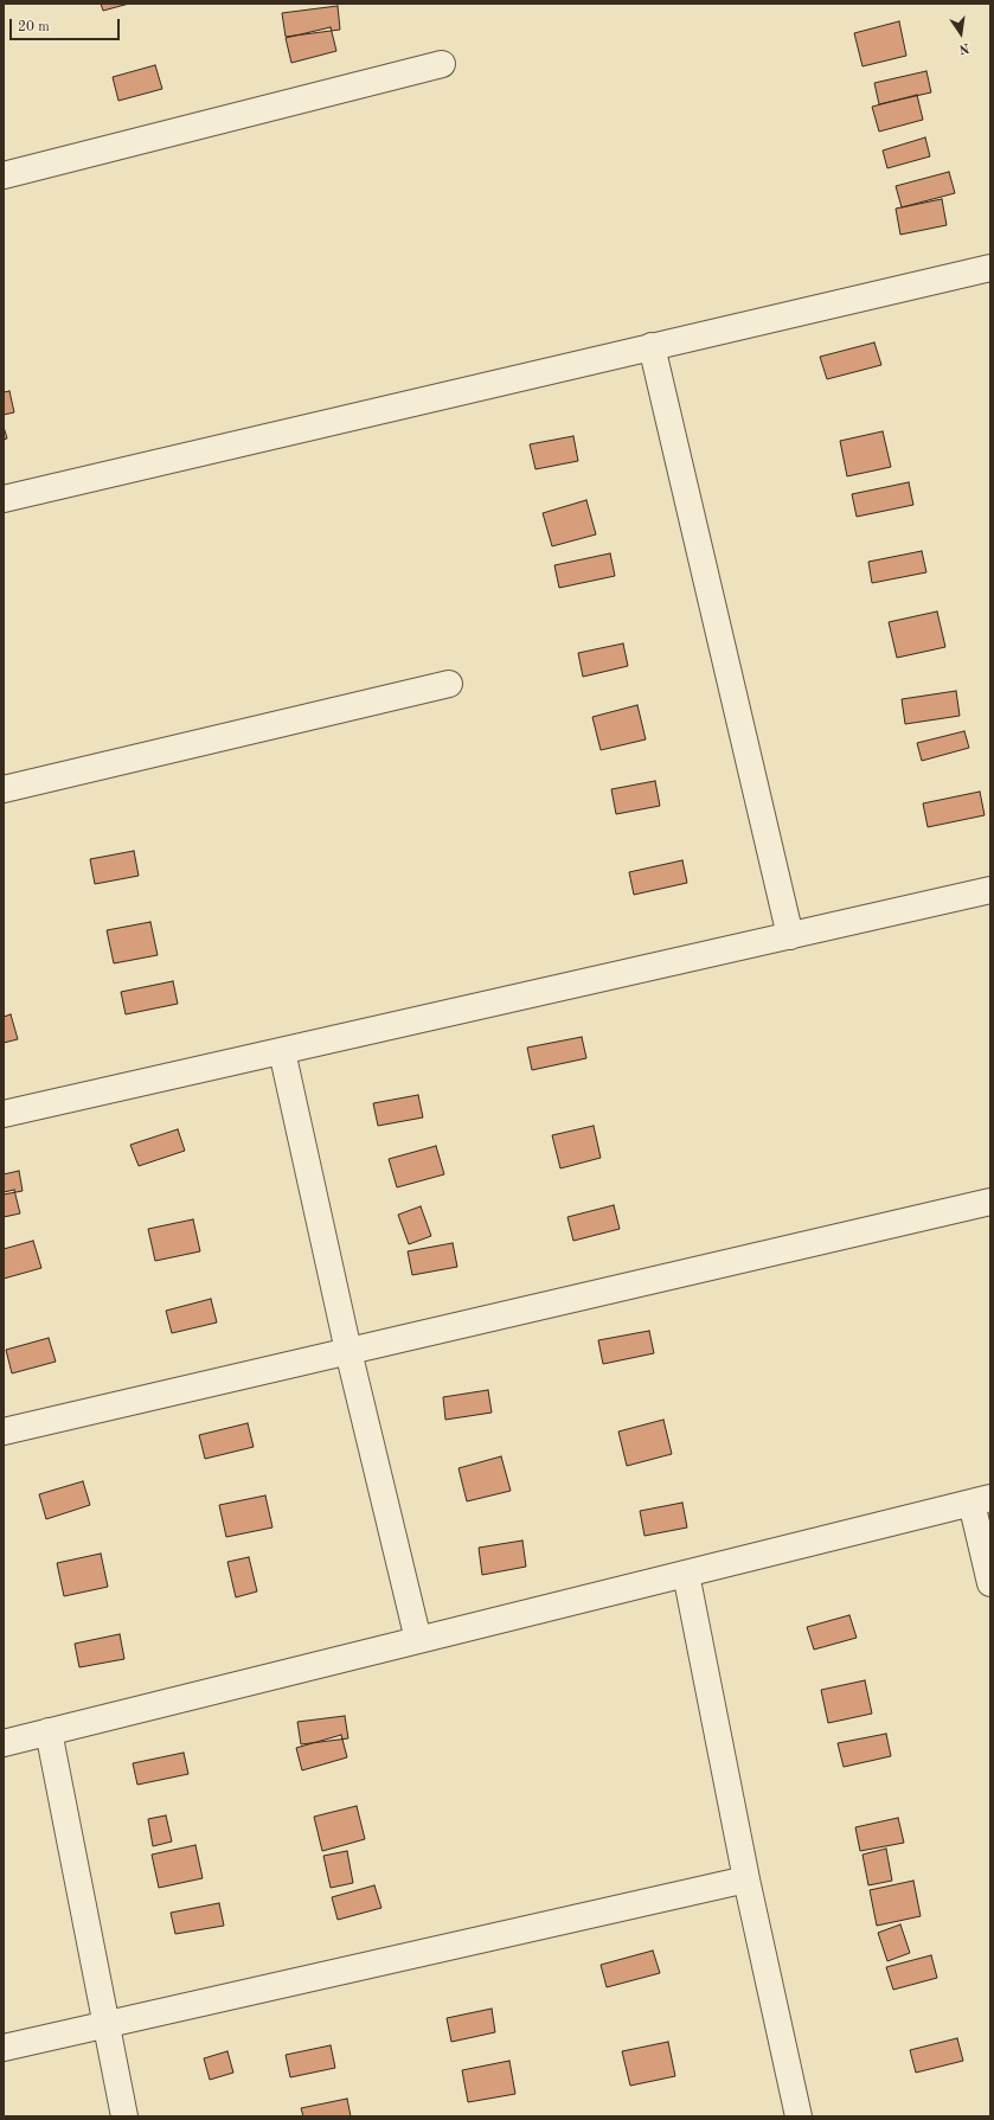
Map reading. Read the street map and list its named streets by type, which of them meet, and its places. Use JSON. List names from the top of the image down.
{
  "scale_bar": "20 m",
  "north": "bottom"
}
